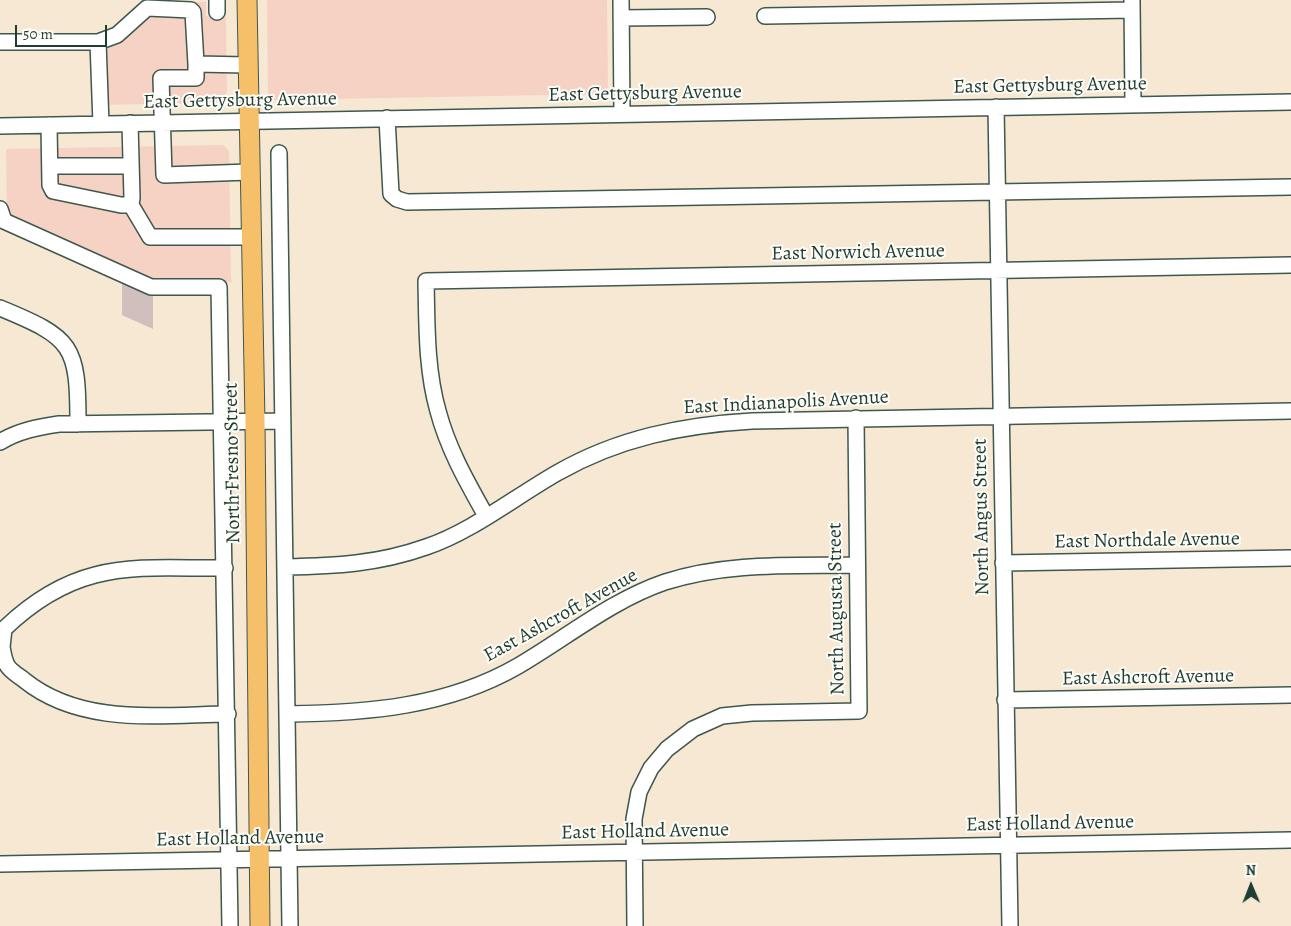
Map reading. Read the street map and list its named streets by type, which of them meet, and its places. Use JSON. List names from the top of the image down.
{
  "streets": {
    "main road": ["North Fresno Street"],
    "street": [
      "East Gettysburg Avenue",
      "East Norwich Avenue",
      "East Indianapolis Avenue",
      "North Angus Street",
      "East Northdale Avenue",
      "North Augusta Street",
      "East Ashcroft Avenue",
      "East Holland Avenue"
    ]
  },
  "crossings": [
    ["East Gettysburg Avenue", "North Fresno Street"],
    ["East Gettysburg Avenue", "North Angus Street"],
    ["East Norwich Avenue", "East Indianapolis Avenue"],
    ["East Norwich Avenue", "North Angus Street"],
    ["East Indianapolis Avenue", "North Angus Street"],
    ["East Indianapolis Avenue", "North Augusta Street"],
    ["North Fresno Street", "East Holland Avenue"],
    ["North Angus Street", "East Northdale Avenue"],
    ["North Angus Street", "East Ashcroft Avenue"],
    ["North Angus Street", "East Holland Avenue"],
    ["North Augusta Street", "East Ashcroft Avenue"],
    ["North Augusta Street", "East Holland Avenue"]
  ],
  "scale_bar": "50 m",
  "north": "top"
}
